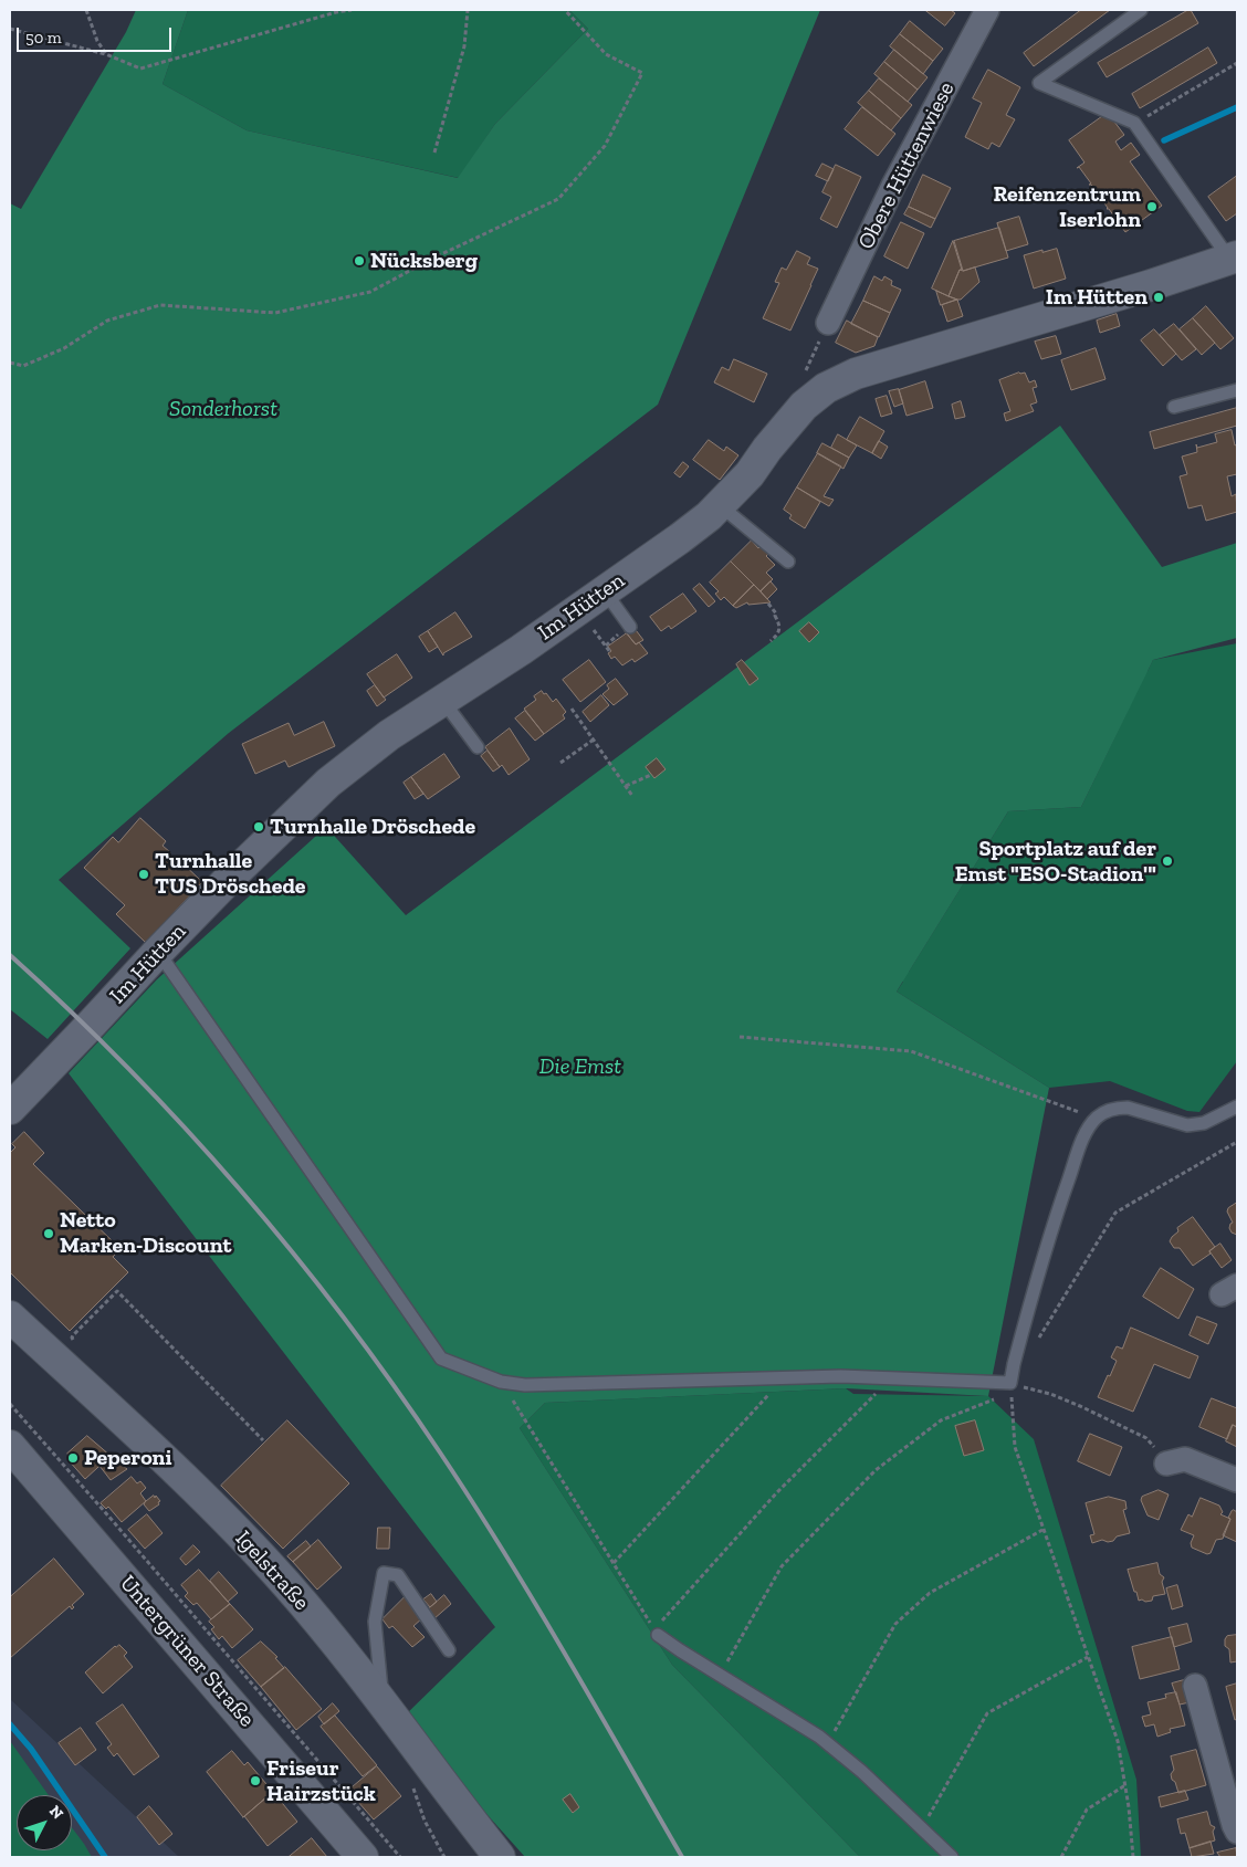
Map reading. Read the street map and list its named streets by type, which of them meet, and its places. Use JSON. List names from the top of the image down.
{
  "streets": {
    "street": [
      "Obere Hüttenwiese",
      "Im Hütten",
      "Igelstraße",
      "Untergrüner Straße"
    ]
  },
  "parks": ["Sonderhorst", "Die Emst"],
  "places": [
    "Reifenzentrum Iserlohn",
    "Nücksberg",
    "Im Hütten",
    "Turnhalle Dröschede",
    "Sportplatz auf der Emst \"ESO-Stadion'\"",
    "Turnhalle TUS Dröschede",
    "Netto Marken-Discount",
    "Peperoni",
    "Friseur Hairzstück"
  ],
  "scale_bar": "50 m",
  "north": "top right"
}
